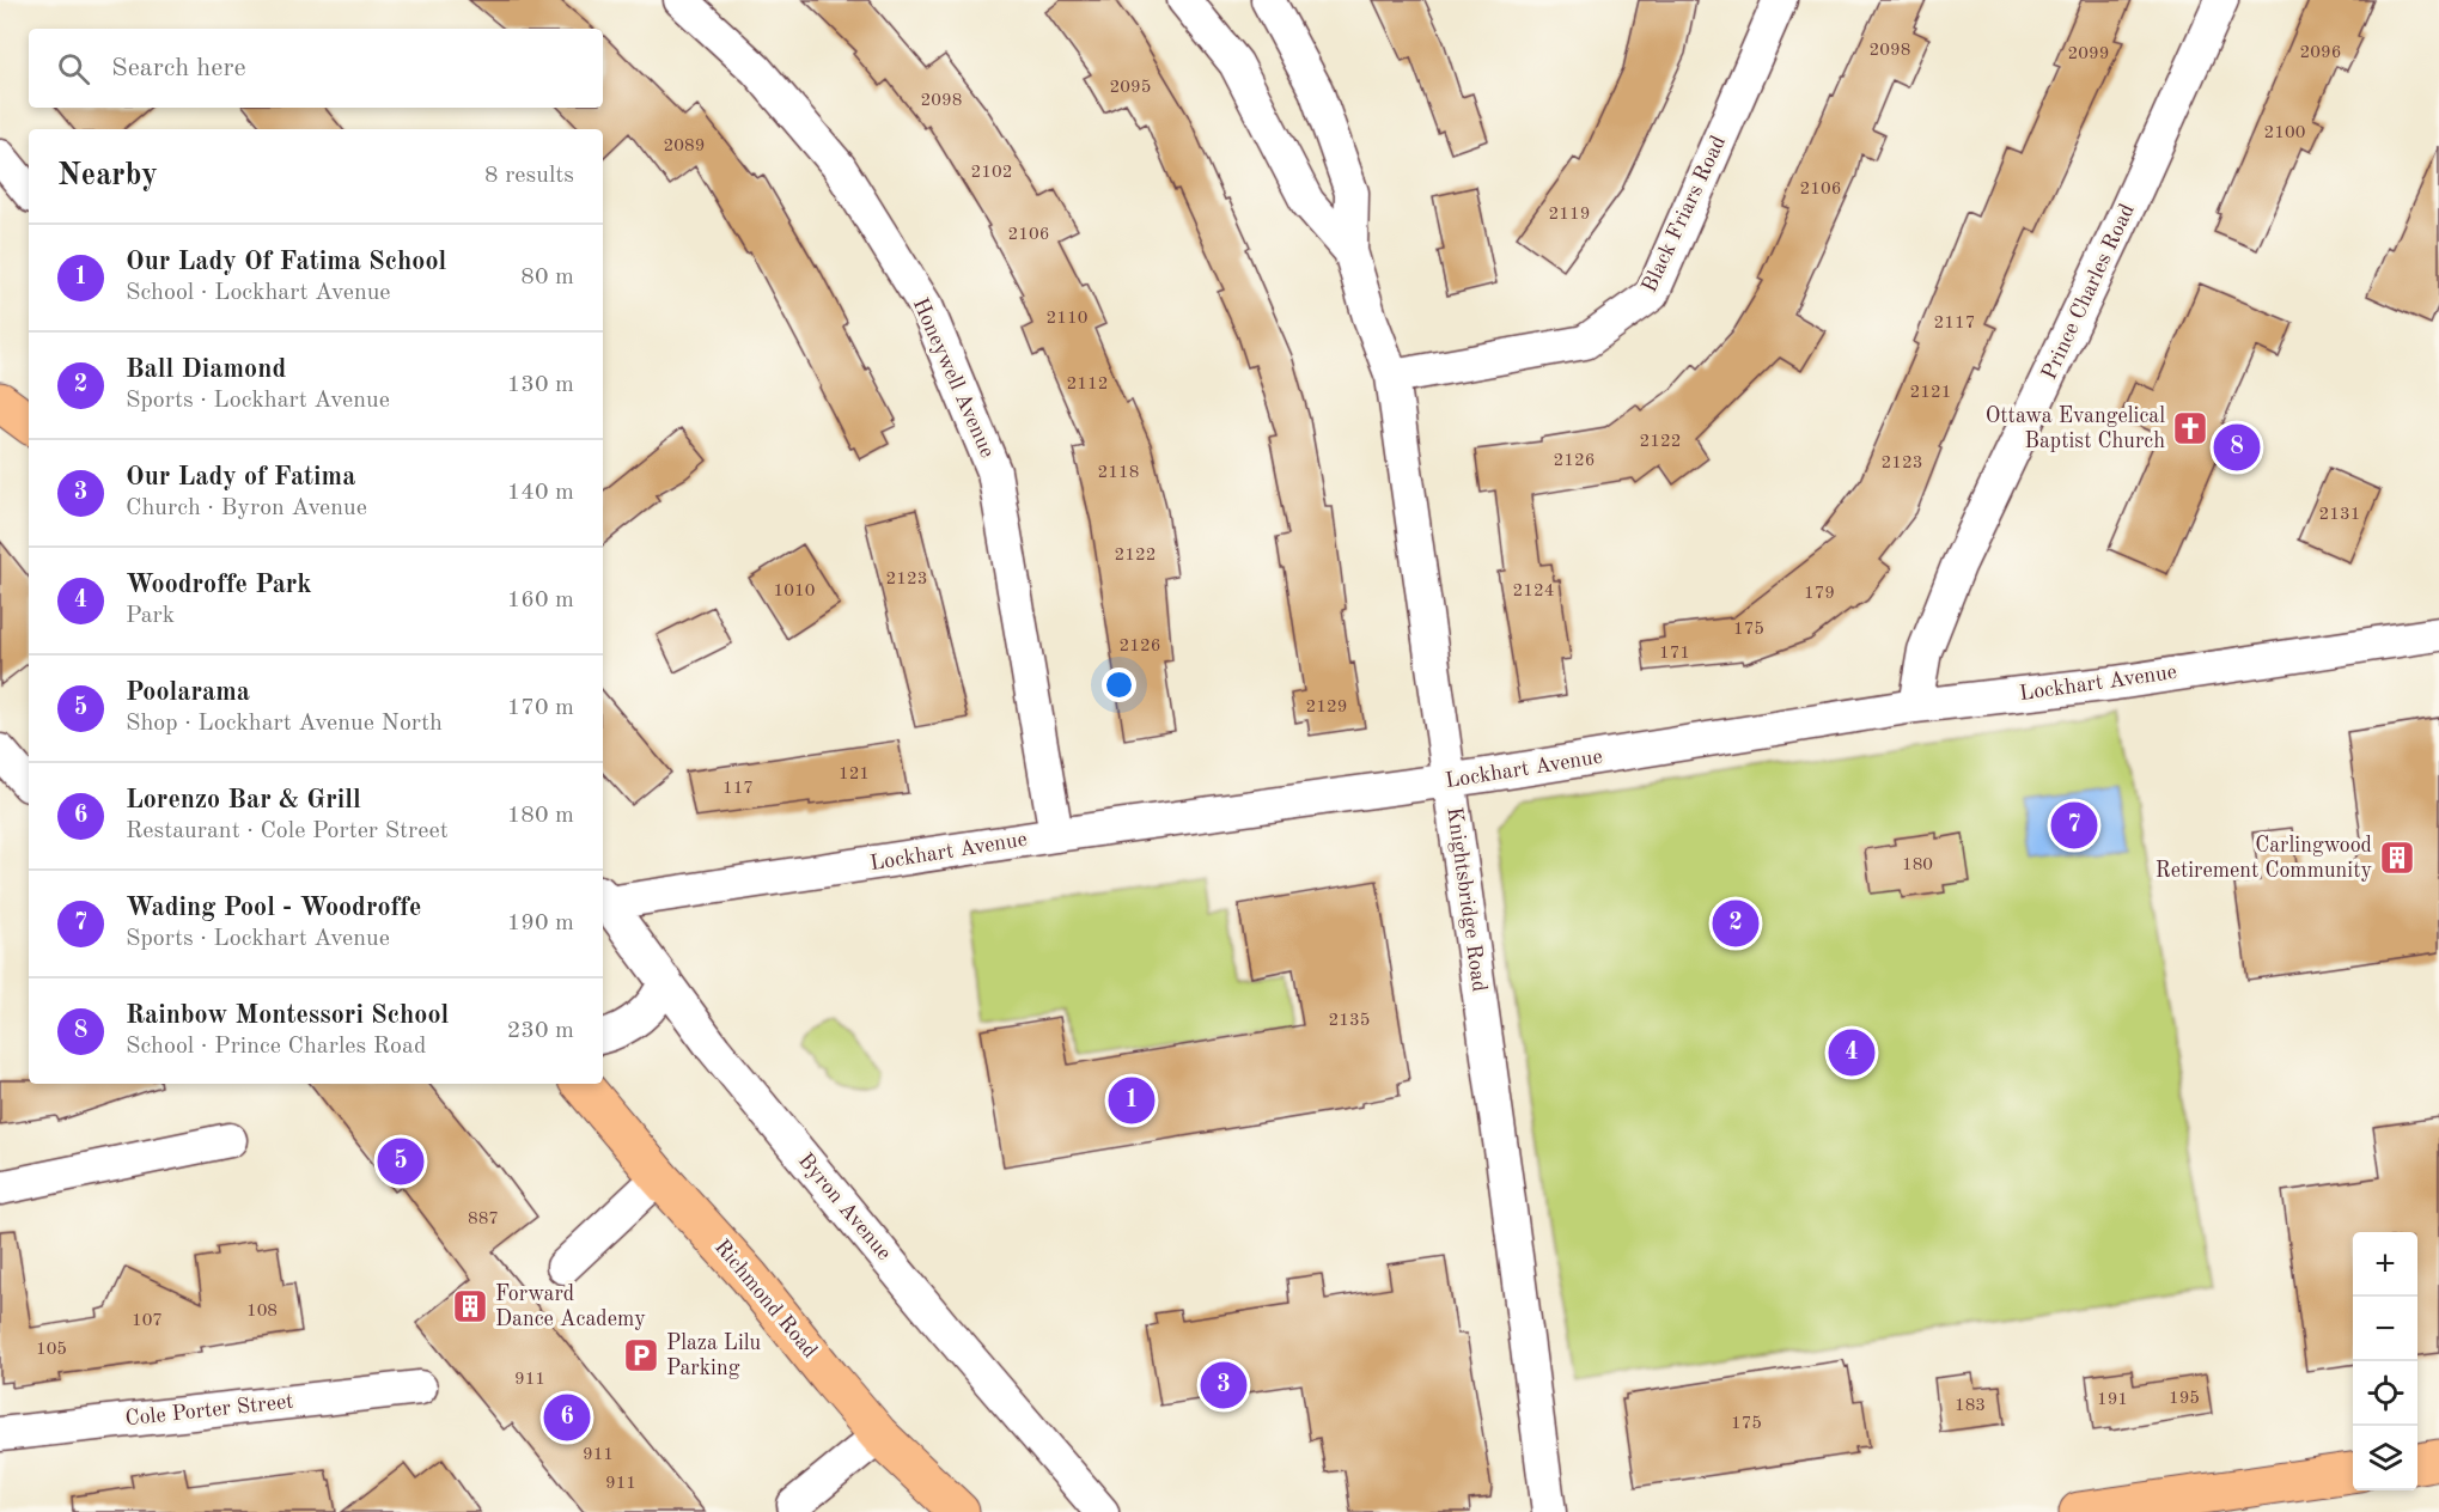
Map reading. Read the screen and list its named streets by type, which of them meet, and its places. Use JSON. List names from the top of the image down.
{
  "streets": {
    "main road": ["Richmond Road"],
    "street": [
      "Black Friars Road",
      "Prince Charles Road",
      "Honeywell Avenue",
      "Lockhart Avenue",
      "Knightsbridge Road",
      "Byron Avenue",
      "Cole Porter Street"
    ]
  },
  "crossings": [
    ["Black Friars Road", "Knightsbridge Road"],
    ["Prince Charles Road", "Lockhart Avenue"],
    ["Honeywell Avenue", "Lockhart Avenue"],
    ["Lockhart Avenue", "Knightsbridge Road"],
    ["Lockhart Avenue", "Byron Avenue"]
  ],
  "places": {
    "church": ["Ottawa Evangelical Baptist Church"],
    "building": ["Carlingwood Retirement Community", "Forward Dance Academy"],
    "parking": ["Plaza Lilu Parking"]
  },
  "house_numbers": [
    "2098",
    "2096",
    "2099",
    "2095",
    "2098",
    "2100",
    "2089",
    "2102",
    "2106",
    "2119",
    "2106",
    "2110",
    "2117",
    "2112",
    "2121",
    "2122",
    "2126",
    "2123",
    "2118",
    "2131",
    "2122",
    "2123",
    "1010",
    "2124",
    "179",
    "175",
    "2126",
    "171",
    "2129",
    "121",
    "117",
    "180",
    "2135",
    "887",
    "108",
    "107",
    "105",
    "911",
    "195",
    "191",
    "183",
    "175",
    "911",
    "911"
  ],
  "page": {
    "search": "Search here",
    "heading": ["Nearby", "8 results"],
    "list": [
      {
        "mark": "1",
        "name": "Our Lady Of Fatima School",
        "note": "School · Lockhart Avenue",
        "value": "80 m"
      },
      {
        "mark": "2",
        "name": "Ball Diamond",
        "note": "Sports · Lockhart Avenue",
        "value": "130 m"
      },
      {
        "mark": "3",
        "name": "Our Lady of Fatima",
        "note": "Church · Byron Avenue",
        "value": "140 m"
      },
      {
        "mark": "4",
        "name": "Woodroffe Park",
        "note": "Park",
        "value": "160 m"
      },
      {
        "mark": "5",
        "name": "Poolarama",
        "note": "Shop · Lockhart Avenue North",
        "value": "170 m"
      },
      {
        "mark": "6",
        "name": "Lorenzo Bar & Grill",
        "note": "Restaurant · Cole Porter Street",
        "value": "180 m"
      },
      {
        "mark": "7",
        "name": "Wading Pool - Woodroffe",
        "note": "Sports · Lockhart Avenue",
        "value": "190 m"
      },
      {
        "mark": "8",
        "name": "Rainbow Montessori School",
        "note": "School · Prince Charles Road",
        "value": "230 m"
      }
    ],
    "pins": [
      "8",
      "7",
      "2",
      "4",
      "1",
      "5",
      "3",
      "6"
    ],
    "map_buttons": ["+", "−"]
  }
}
